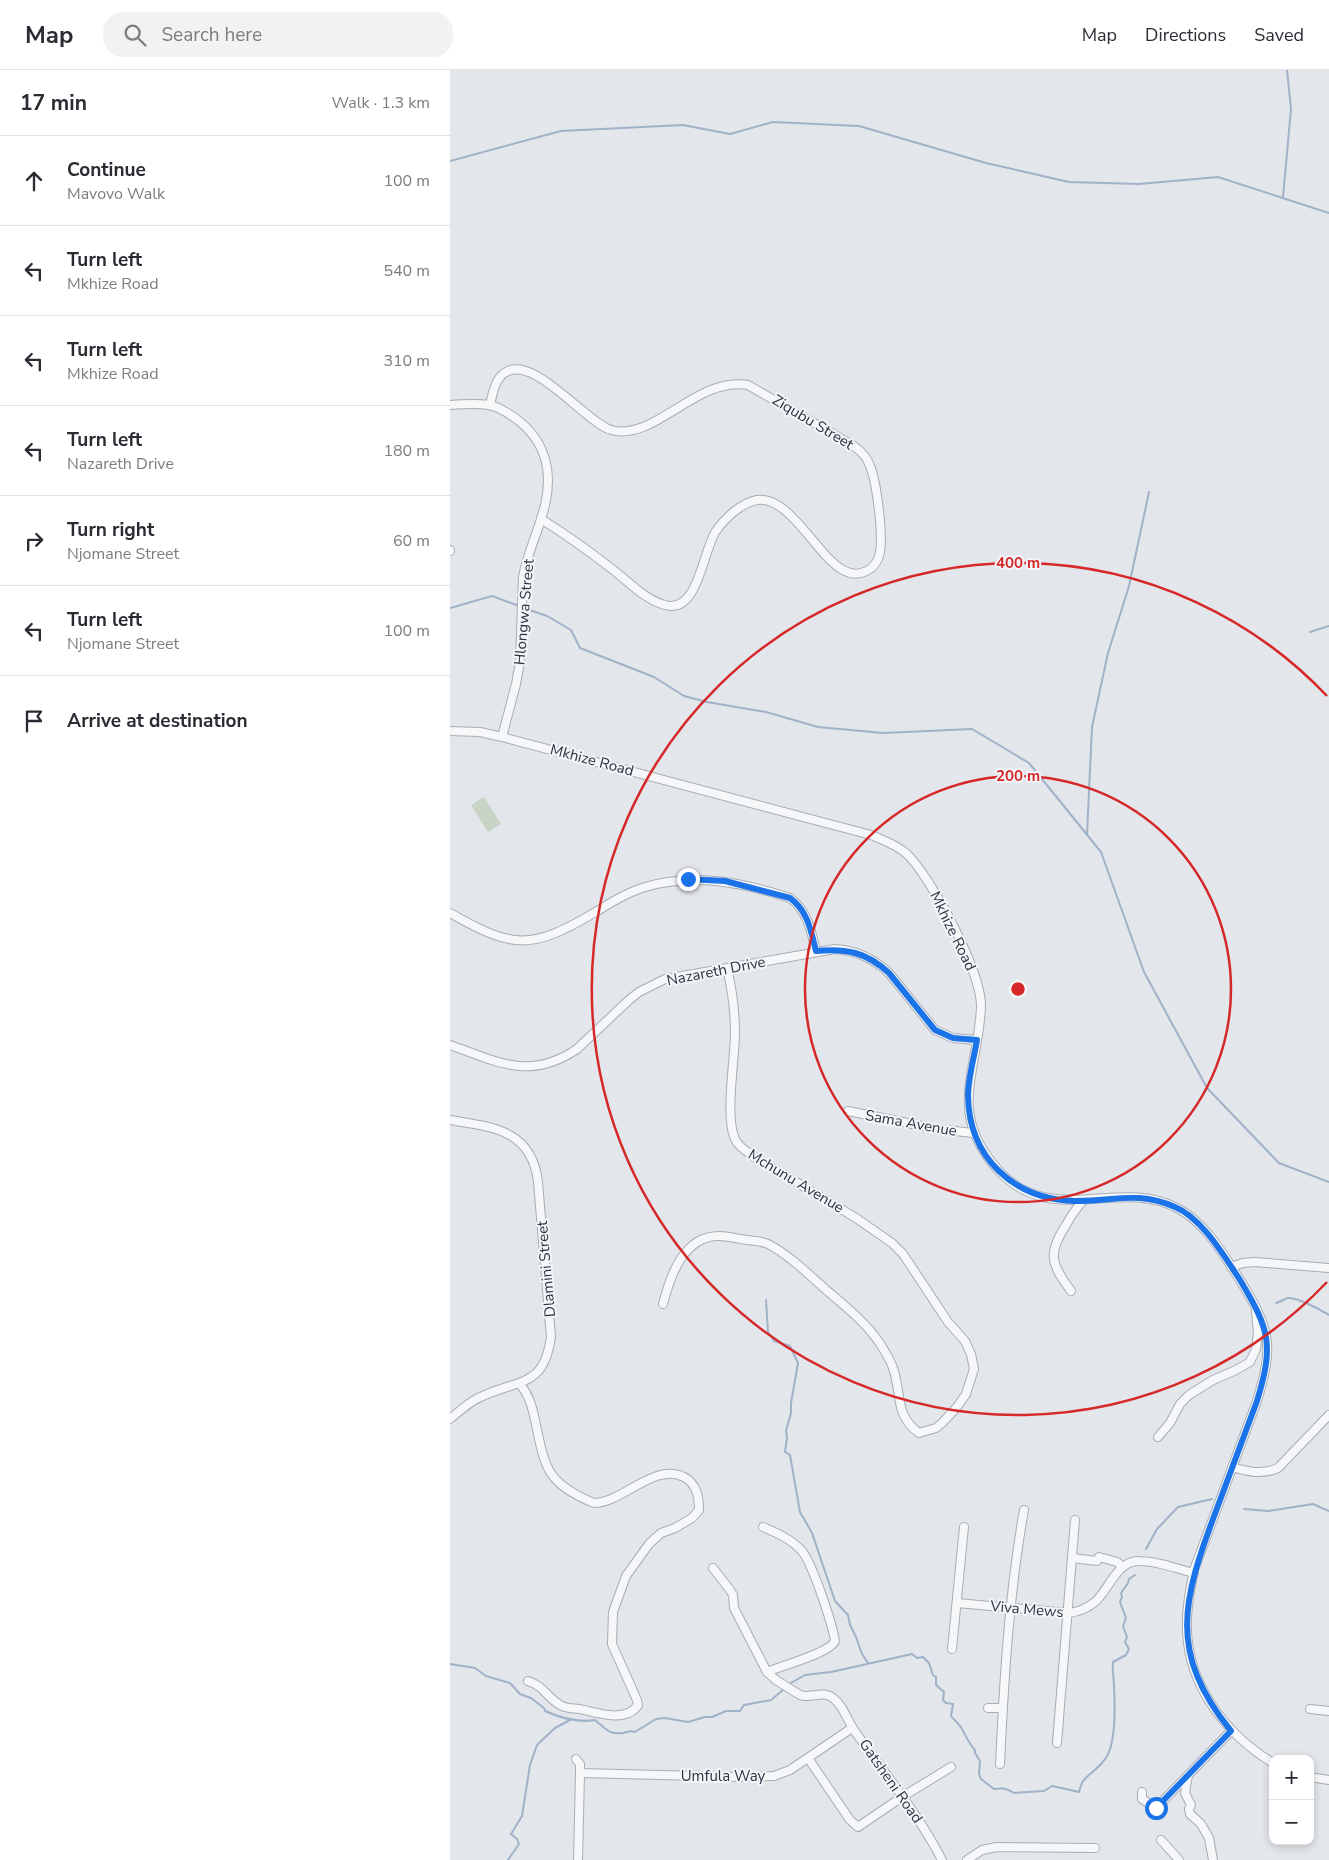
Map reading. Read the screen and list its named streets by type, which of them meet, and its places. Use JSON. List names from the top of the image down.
{
  "streets": {
    "street": [
      "Ziqubu Street",
      "Hlongwa Street",
      "Mkhize Road",
      "Nazareth Drive",
      "Sama Avenue",
      "Mchunu Avenue",
      "Dlamini Street",
      "Viva Mews",
      "Umfula Way",
      "Gatsheni Road"
    ]
  },
  "crossings": [
    ["Ziqubu Street", "Hlongwa Street"],
    ["Hlongwa Street", "Mkhize Road"],
    ["Mkhize Road", "Nazareth Drive"],
    ["Mkhize Road", "Sama Avenue"],
    ["Nazareth Drive", "Mchunu Avenue"],
    ["Umfula Way", "Gatsheni Road"]
  ],
  "page": {
    "header": "Map",
    "search": "Search here",
    "nav": ["Map", "Directions", "Saved"],
    "heading": ["17 min", "Walk · 1.3 km"],
    "list": [
      ["Continue", "Mavovo Walk", "100 m"],
      ["Turn left", "Mkhize Road", "540 m"],
      ["Turn left", "Mkhize Road", "310 m"],
      ["Turn left", "Nazareth Drive", "180 m"],
      ["Turn right", "Njomane Street", "60 m"],
      ["Turn left", "Njomane Street", "100 m"],
      "Arrive at destination"
    ],
    "map_buttons": ["+", "−"]
  },
  "rings": ["400 m", "200 m"]
}
